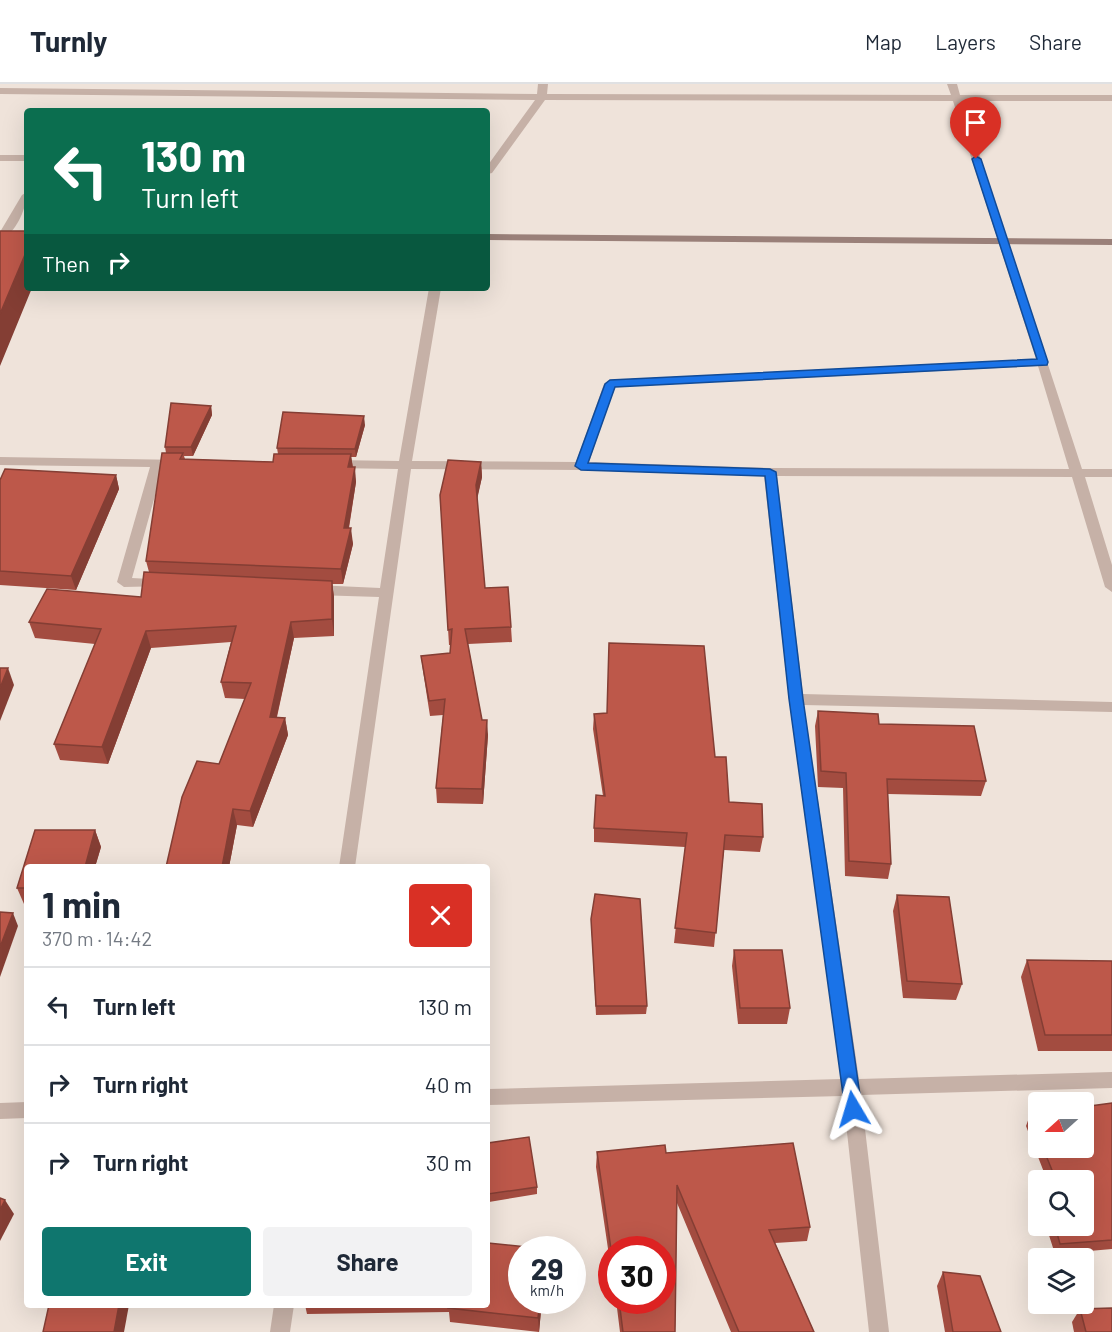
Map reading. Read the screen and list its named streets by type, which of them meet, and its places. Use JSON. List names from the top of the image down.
{
  "north": "left",
  "page": {
    "header": "Turnly",
    "nav": ["Map", "Layers", "Share"],
    "turn": ["130 m", "Turn left"],
    "then": "Then",
    "heading": ["1 min", "370 m · 14:42"],
    "list": [
      {
        "name": "Turn left",
        "value": "130 m"
      },
      {
        "name": "Turn right",
        "value": "40 m"
      },
      {
        "name": "Turn right",
        "value": "30 m"
      }
    ],
    "buttons": ["Exit", "Share"],
    "speed": "29 km/h",
    "limit": "30"
  }
}
